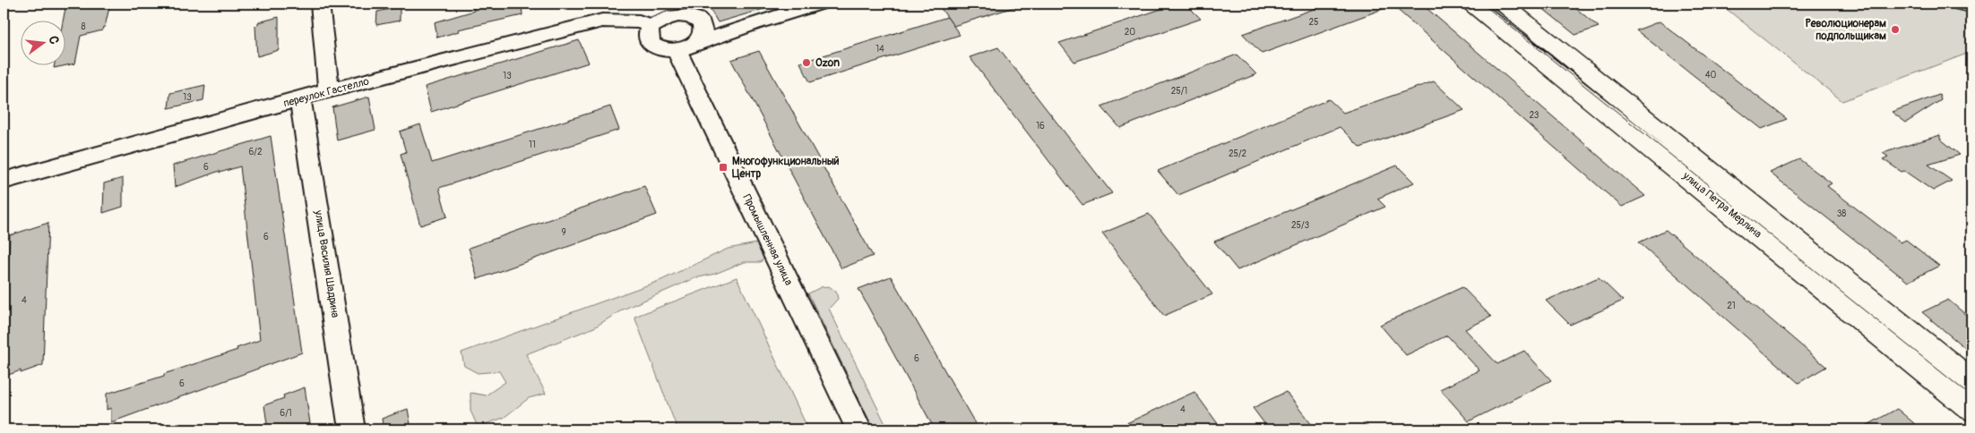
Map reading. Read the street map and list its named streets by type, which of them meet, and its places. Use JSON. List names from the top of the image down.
{
  "streets": {
    "main road": ["улица Петра Мерлина"],
    "street": ["переулок Гастелло", "Промышленная улица", "улица Василия Шадрина"]
  },
  "crossings": [
    ["переулок Гастелло", "Промышленная улица"],
    ["переулок Гастелло", "улица Василия Шадрина"]
  ],
  "places": {
    "other": ["Революционерам подпольщикам", "Ozon"],
    "transit": ["Многофункциональный Центр"]
  },
  "house_numbers": [
    "25",
    "8",
    "20",
    "14",
    "40",
    "13",
    "25/1",
    "13",
    "23",
    "16",
    "11",
    "6/2",
    "25/2",
    "6",
    "38",
    "25/3",
    "9",
    "6",
    "4",
    "21",
    "6",
    "6",
    "4",
    "6/1"
  ],
  "north": "right"
}
